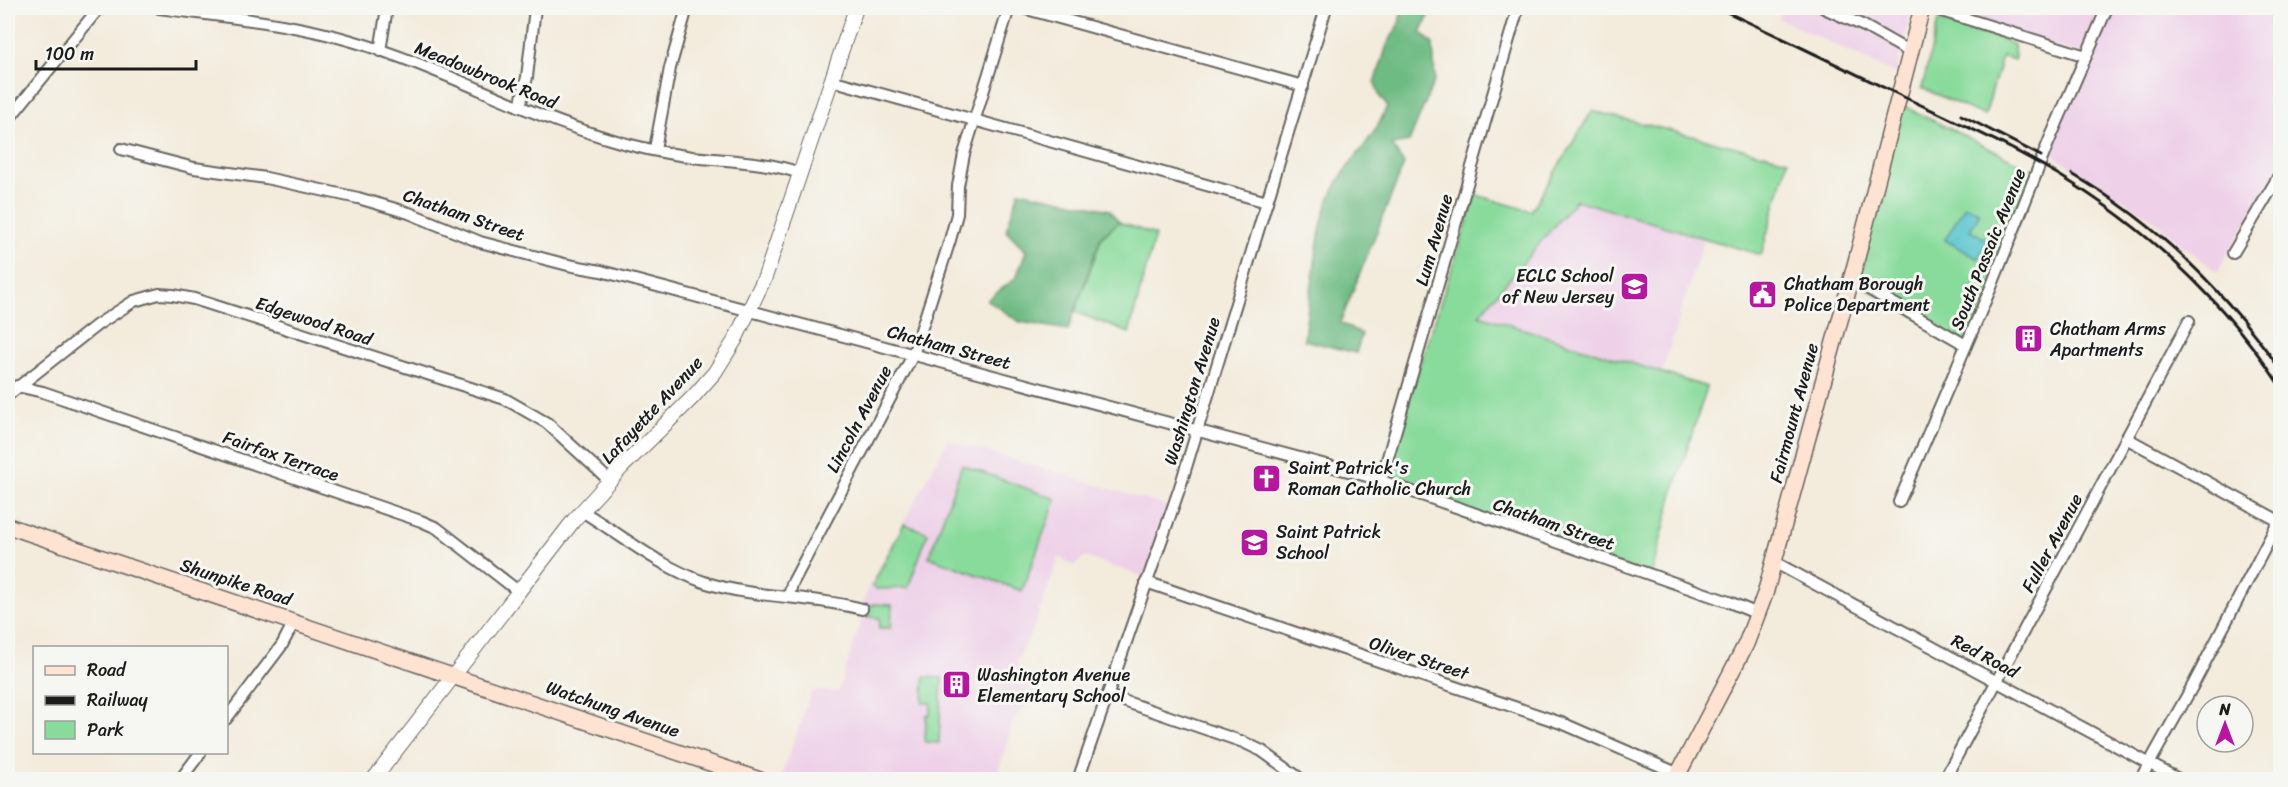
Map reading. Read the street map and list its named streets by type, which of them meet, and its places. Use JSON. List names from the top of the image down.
{
  "streets": {
    "main road": ["Fairmount Avenue", "Shunpike Road", "Watchung Avenue"],
    "street": [
      "Meadowbrook Road",
      "Chatham Street",
      "Lum Avenue",
      "South Passaic Avenue",
      "Edgewood Road",
      "Washington Avenue",
      "Lafayette Avenue",
      "Lincoln Avenue",
      "Fairfax Terrace",
      "Fuller Avenue",
      "Red Road",
      "Oliver Street"
    ]
  },
  "crossings": [
    ["Meadowbrook Road", "Lafayette Avenue"],
    ["Chatham Street", "Lum Avenue"],
    ["Chatham Street", "Washington Avenue"],
    ["Chatham Street", "Lafayette Avenue"],
    ["Chatham Street", "Fairmount Avenue"],
    ["Chatham Street", "Lincoln Avenue"],
    ["Edgewood Road", "Lafayette Avenue"],
    ["Edgewood Road", "Fairfax Terrace"],
    ["Washington Avenue", "Oliver Street"],
    ["Lafayette Avenue", "Fairfax Terrace"],
    ["Lafayette Avenue", "Shunpike Road"],
    ["Lafayette Avenue", "Watchung Avenue"],
    ["Fairmount Avenue", "Red Road"],
    ["Fairmount Avenue", "Oliver Street"],
    ["Fuller Avenue", "Red Road"],
    ["Shunpike Road", "Watchung Avenue"]
  ],
  "places": {
    "school or university": ["ECLC School of New Jersey", "Saint Patrick School"],
    "public building": ["Chatham Borough Police Department"],
    "building": ["Chatham Arms Apartments", "Washington Avenue Elementary School"],
    "church": ["Saint Patrick's Roman Catholic Church"]
  },
  "legend": ["Road", "Railway", "Park"],
  "scale_bar": "100 m",
  "north": "top"
}
